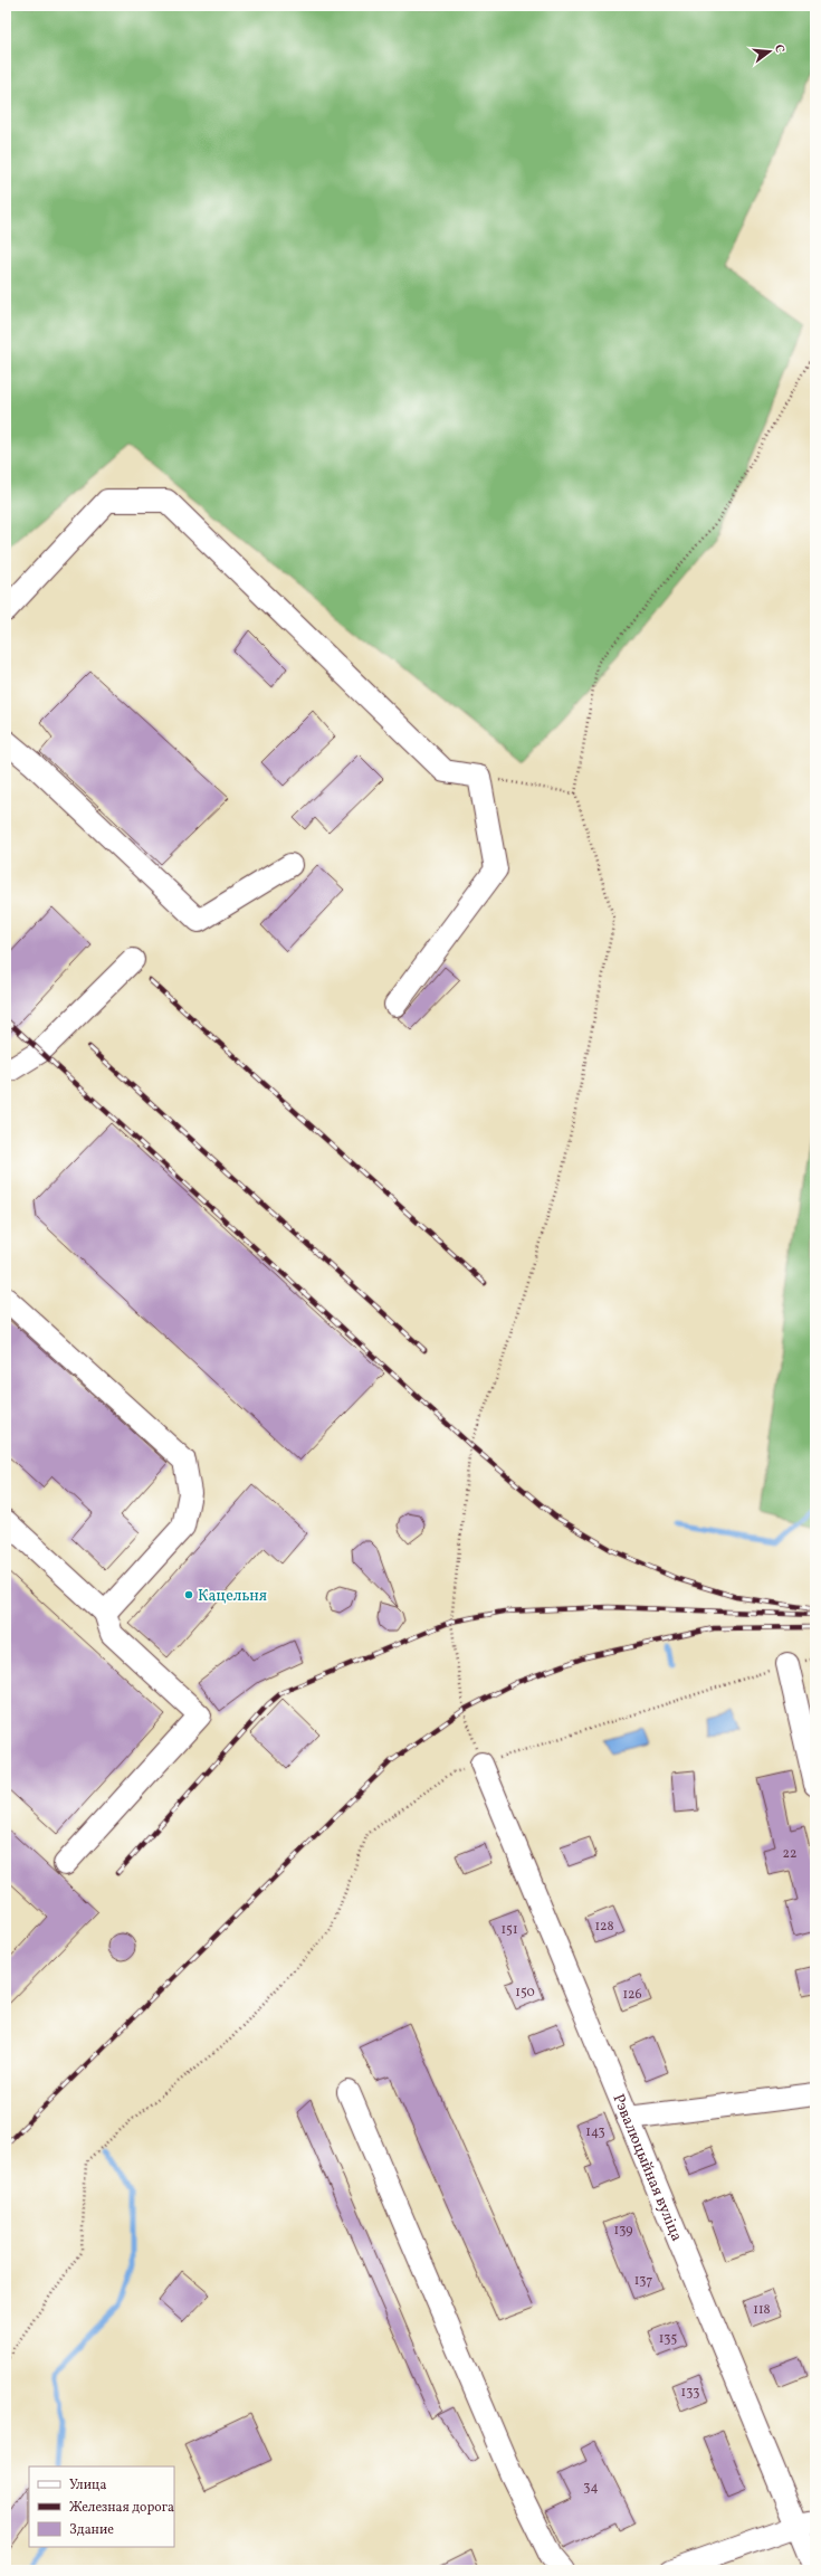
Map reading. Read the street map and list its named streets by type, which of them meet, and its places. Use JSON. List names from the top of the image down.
{
  "streets": {
    "street": ["Рэвалюцыйная вуліца"]
  },
  "places": ["Кацельня"],
  "house_numbers": [
    "22",
    "128",
    "151",
    "150",
    "126",
    "143",
    "139",
    "137",
    "118",
    "135",
    "133",
    "34"
  ],
  "legend": ["Улица", "Железная дорога", "Здание"],
  "north": "right"
}
